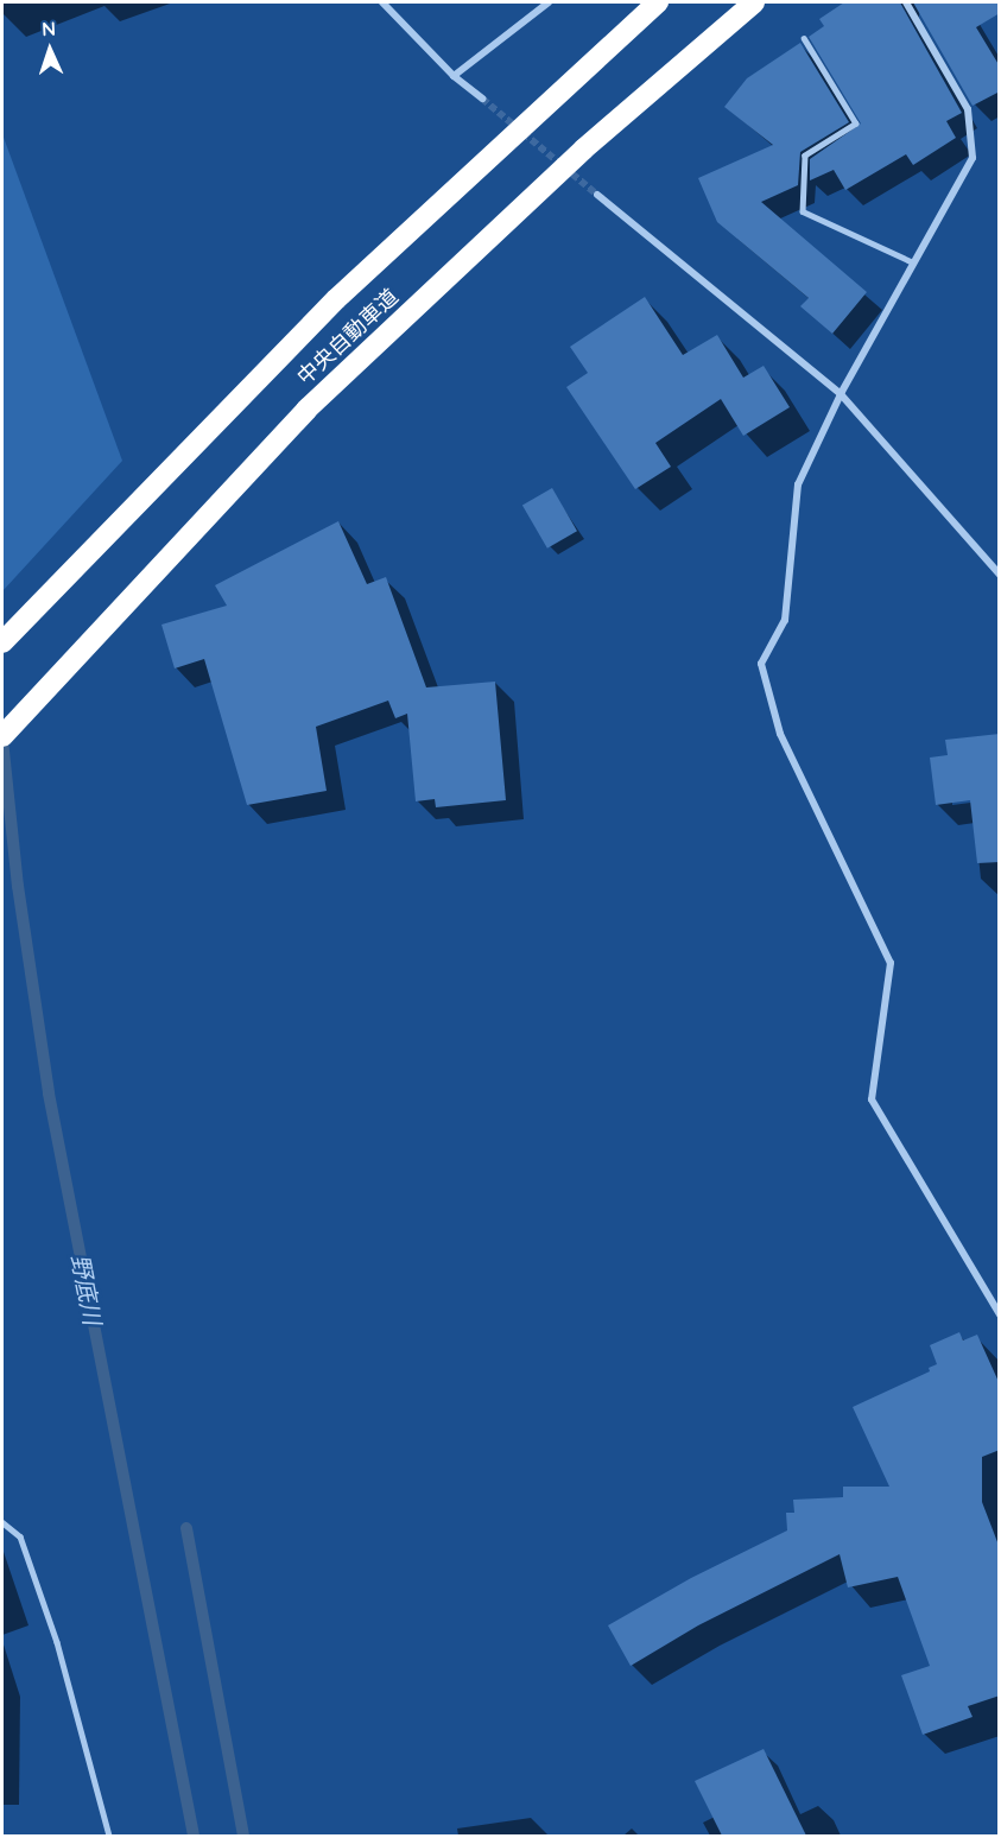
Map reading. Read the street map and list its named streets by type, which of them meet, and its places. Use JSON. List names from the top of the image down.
{
  "streets": {
    "highway": ["中央自動車道"]
  },
  "water": ["野底川"],
  "north": "top"
}
